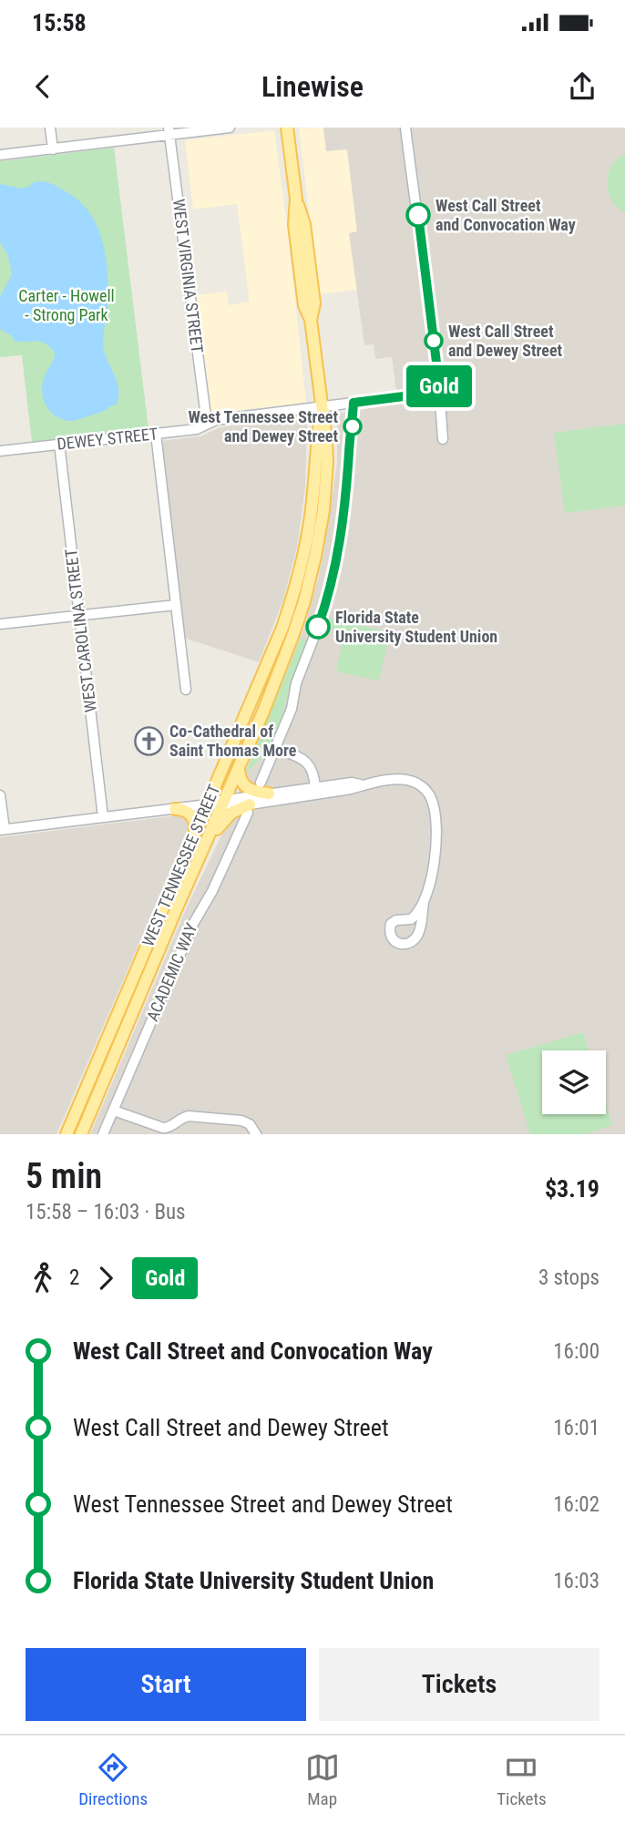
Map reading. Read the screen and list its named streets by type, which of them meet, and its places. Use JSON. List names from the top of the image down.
{
  "streets": {
    "main road": ["WEST TENNESSEE STREET"],
    "street": [
      "WEST VIRGINIA STREET",
      "DEWEY STREET",
      "WEST CAROLINA STREET",
      "ACADEMIC WAY"
    ]
  },
  "crossings": [
    ["WEST VIRGINIA STREET", "DEWEY STREET"],
    ["DEWEY STREET", "WEST CAROLINA STREET"],
    ["DEWEY STREET", "WEST TENNESSEE STREET"]
  ],
  "parks": ["Carter - Howell - Strong Park"],
  "places": {
    "other": [
      "West Call Street and Convocation Way",
      "West Call Street and Dewey Street",
      "West Tennessee Street and Dewey Street",
      "Florida State University Student Union"
    ],
    "church": ["Co-Cathedral of Saint Thomas More"]
  },
  "lines": ["bus line Gold"],
  "page": {
    "status": "15:58",
    "header": "Linewise",
    "on_map": "Gold",
    "heading": ["5 min", "15:58 – 16:03 · Bus", "$3.19"],
    "legs": ["2", "Gold", "3 stops"],
    "list": [
      {
        "name": "West Call Street and Convocation Way",
        "value": "16:00"
      },
      {
        "name": "West Call Street and Dewey Street",
        "value": "16:01"
      },
      {
        "name": "West Tennessee Street and Dewey Street",
        "value": "16:02"
      },
      {
        "name": "Florida State University Student Union",
        "value": "16:03"
      }
    ],
    "buttons": ["Start", "Tickets"],
    "tabs": ["Directions", "Map", "Tickets"]
  }
}
